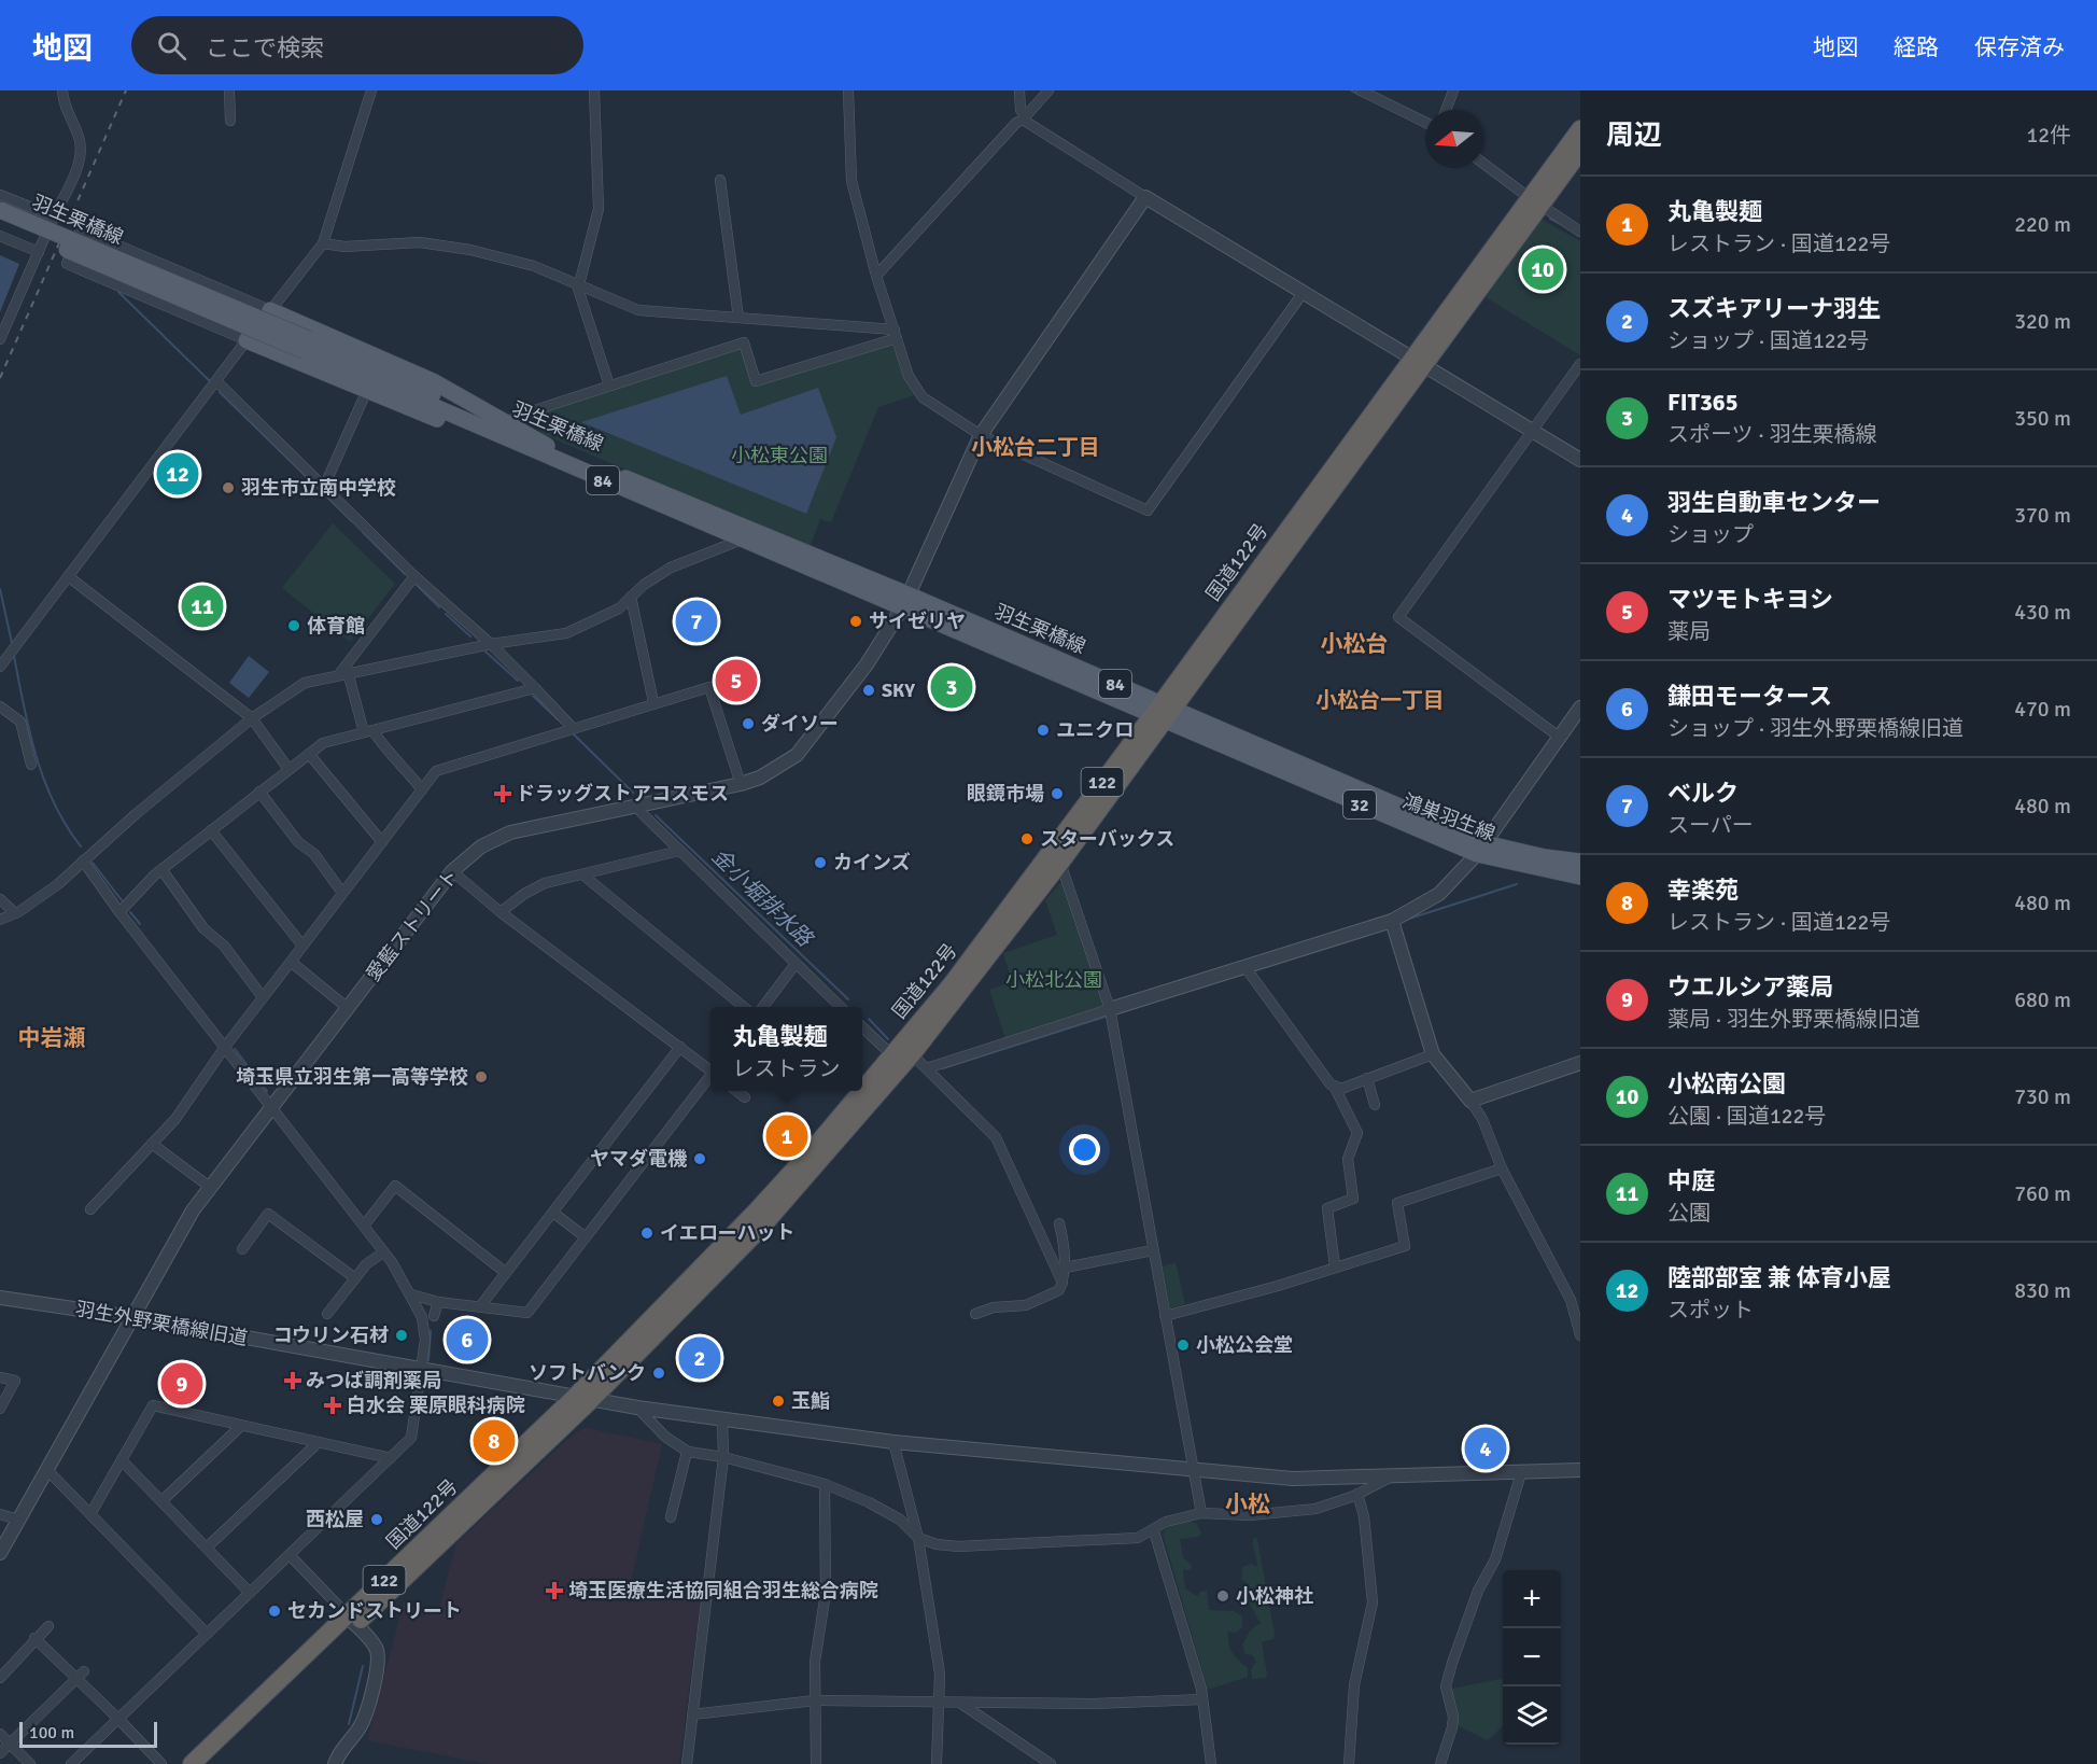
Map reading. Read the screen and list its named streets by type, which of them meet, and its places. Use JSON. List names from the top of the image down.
{
  "streets": {
    "highway": ["国道122号", "122"],
    "main road": [
      "羽生栗橋線",
      "84",
      "32",
      "鴻巣羽生線"
    ],
    "street": ["愛藍ストリート", "羽生外野栗橋線旧道"]
  },
  "crossings": [
    ["羽生栗橋線", "国道122号"],
    ["羽生栗橋線", "鴻巣羽生線"],
    ["羽生栗橋線", "愛藍ストリート"],
    ["国道122号", "鴻巣羽生線"],
    ["国道122号", "羽生外野栗橋線旧道"],
    ["愛藍ストリート", "羽生外野栗橋線旧道"]
  ],
  "districts": [
    "小松台二丁目",
    "小松台",
    "小松台一丁目",
    "中岩瀬",
    "小松"
  ],
  "water": ["金小堀排水路"],
  "parks": ["小松東公園", "小松北公園"],
  "places": {
    "other": [
      "羽生市立南中学校",
      "サイゼリヤ",
      "体育館",
      "SKY",
      "ダイソー",
      "ユニクロ",
      "眼鏡市場",
      "スターバックス",
      "カインズ",
      "埼玉県立羽生第一高等学校",
      "ヤマダ電機",
      "イエローハット",
      "コウリン石材",
      "小松公会堂",
      "ソフトバンク",
      "玉鮨",
      "西松屋",
      "小松神社",
      "セカンドストリート"
    ],
    "health": [
      "ドラッグストアコスモス",
      "みつば調剤薬局",
      "白水会 栗原眼科病院",
      "埼玉医療生活協同組合羽生総合病院"
    ]
  },
  "scale_bar": "100 m",
  "north": "left",
  "page": {
    "header": "地図",
    "search": "ここで検索",
    "nav": ["地図", "経路", "保存済み"],
    "heading": ["周辺", "12件"],
    "list": [
      {
        "mark": "1",
        "name": "丸亀製麺",
        "note": "レストラン · 国道122号",
        "value": "220 m"
      },
      {
        "mark": "2",
        "name": "スズキアリーナ羽生",
        "note": "ショップ · 国道122号",
        "value": "320 m"
      },
      {
        "mark": "3",
        "name": "FIT365",
        "note": "スポーツ · 羽生栗橋線",
        "value": "350 m"
      },
      {
        "mark": "4",
        "name": "羽生自動車センター",
        "note": "ショップ",
        "value": "370 m"
      },
      {
        "mark": "5",
        "name": "マツモトキヨシ",
        "note": "薬局",
        "value": "430 m"
      },
      {
        "mark": "6",
        "name": "鎌田モータース",
        "note": "ショップ · 羽生外野栗橋線旧道",
        "value": "470 m"
      },
      {
        "mark": "7",
        "name": "ベルク",
        "note": "スーパー",
        "value": "480 m"
      },
      {
        "mark": "8",
        "name": "幸楽苑",
        "note": "レストラン · 国道122号",
        "value": "480 m"
      },
      {
        "mark": "9",
        "name": "ウエルシア薬局",
        "note": "薬局 · 羽生外野栗橋線旧道",
        "value": "680 m"
      },
      {
        "mark": "10",
        "name": "小松南公園",
        "note": "公園 · 国道122号",
        "value": "730 m"
      },
      {
        "mark": "11",
        "name": "中庭",
        "note": "公園",
        "value": "760 m"
      },
      {
        "mark": "12",
        "name": "陸部部室 兼 体育小屋",
        "note": "スポット",
        "value": "830 m"
      }
    ],
    "pins": [
      "10",
      "12",
      "11",
      "7",
      "5",
      "3",
      "1",
      "6",
      "2",
      "9",
      "8",
      "4"
    ],
    "popup": ["丸亀製麺", "レストラン"],
    "map_buttons": ["+", "−"],
    "scale": "100 m"
  }
}
